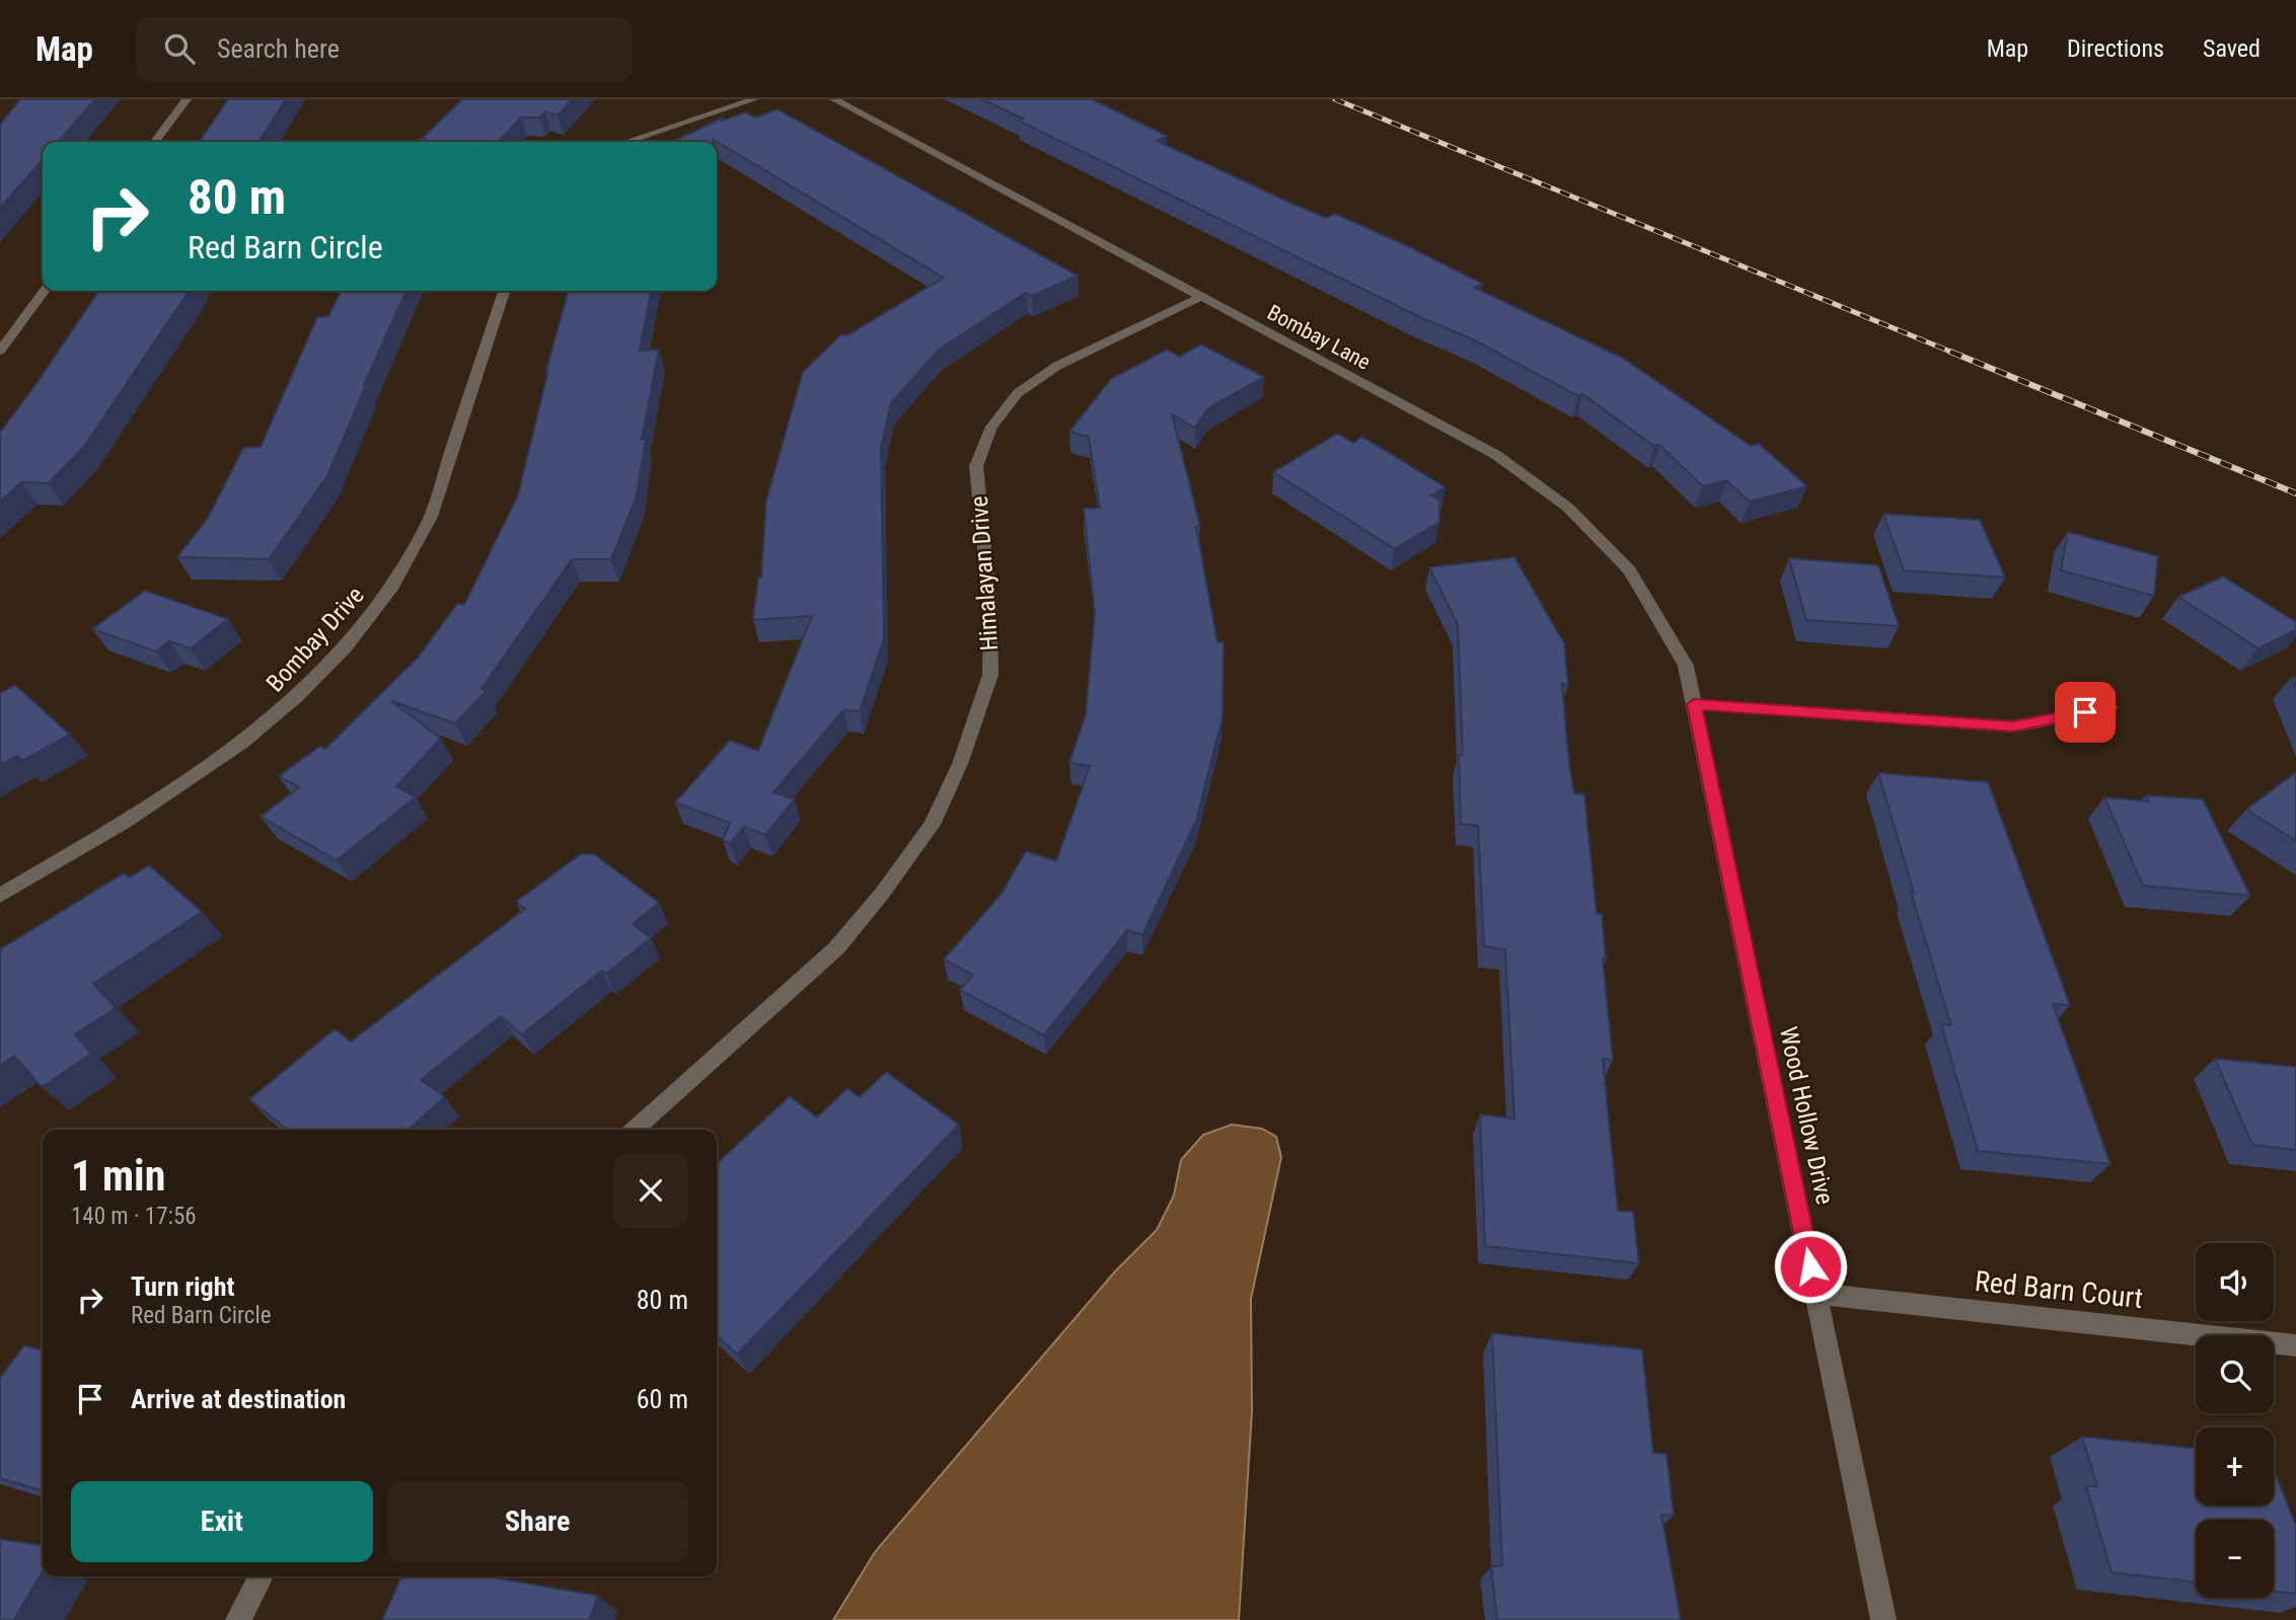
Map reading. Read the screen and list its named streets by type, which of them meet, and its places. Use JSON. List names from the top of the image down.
{
  "streets": {
    "street": [
      "Bombay Lane",
      "Himalayan Drive",
      "Bombay Drive",
      "Wood Hollow Drive",
      "Red Barn Court"
    ]
  },
  "crossings": [
    ["Bombay Lane", "Himalayan Drive"],
    ["Bombay Lane", "Wood Hollow Drive"],
    ["Wood Hollow Drive", "Red Barn Court"]
  ],
  "page": {
    "header": "Map",
    "search": "Search here",
    "nav": ["Map", "Directions", "Saved"],
    "turn": ["80 m", "Red Barn Circle"],
    "heading": ["1 min", "140 m · 17:56"],
    "map_buttons": ["+", "−"],
    "list": [
      {
        "name": "Turn right",
        "note": "Red Barn Circle",
        "value": "80 m"
      },
      {
        "name": "Arrive at destination",
        "value": "60 m"
      }
    ],
    "buttons": ["Exit", "Share"]
  }
}
